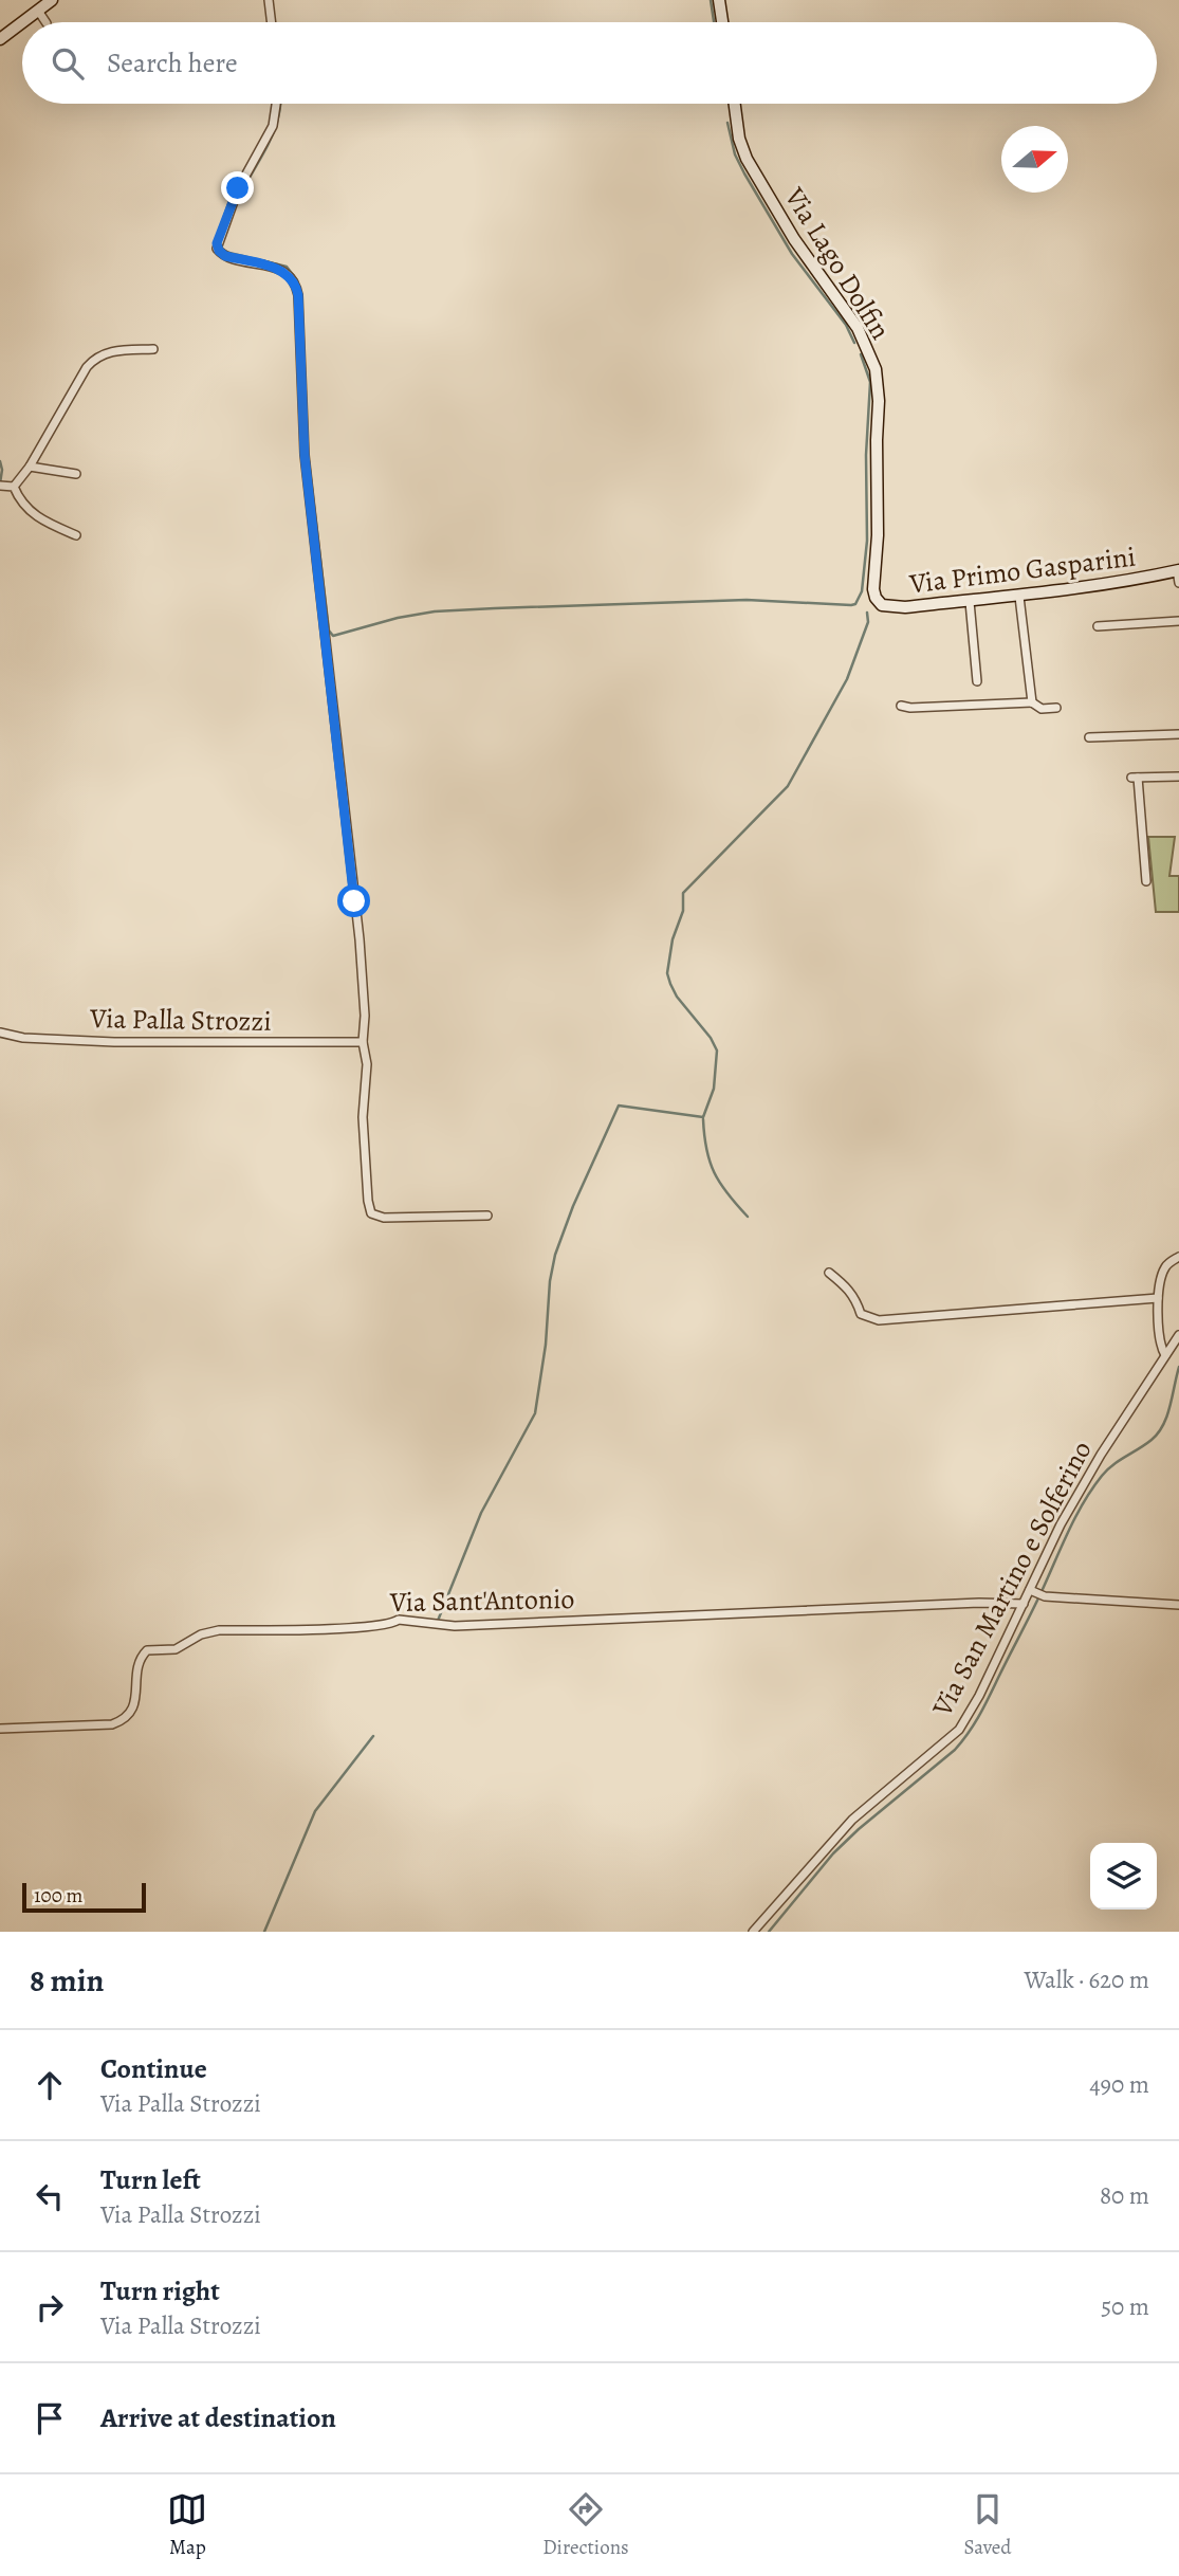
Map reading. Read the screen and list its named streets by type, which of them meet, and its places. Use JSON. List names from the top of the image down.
{
  "streets": {
    "street": [
      "Via Lago Dolfin",
      "Via Primo Gasparini",
      "Via Palla Strozzi",
      "Via San Martino e Solferino",
      "Via Sant'Antonio"
    ]
  },
  "crossings": [
    ["Via Lago Dolfin", "Via Primo Gasparini"],
    ["Via San Martino e Solferino", "Via Sant'Antonio"]
  ],
  "scale_bar": "100 m",
  "north": "right",
  "page": {
    "search": "Search here",
    "scale": "100 m",
    "heading": ["8 min", "Walk · 620 m"],
    "list": [
      ["Continue", "Via Palla Strozzi", "490 m"],
      ["Turn left", "Via Palla Strozzi", "80 m"],
      ["Turn right", "Via Palla Strozzi", "50 m"],
      "Arrive at destination"
    ],
    "nav": ["Map", "Directions", "Saved"]
  }
}
